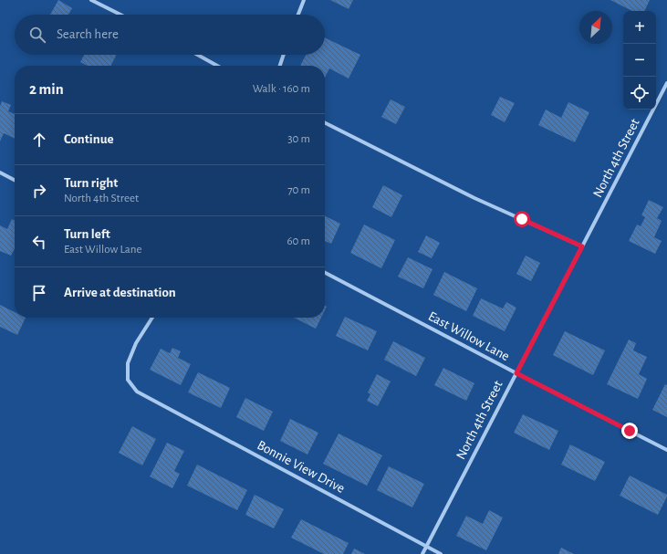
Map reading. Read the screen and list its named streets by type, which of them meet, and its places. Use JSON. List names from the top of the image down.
{
  "streets": {
    "street": ["North 4th Street", "East Willow Lane", "Bonnie View Drive"]
  },
  "crossings": [
    ["North 4th Street", "East Willow Lane"],
    ["North 4th Street", "Bonnie View Drive"]
  ],
  "north": "top right",
  "page": {
    "map_buttons": ["+", "−"],
    "search": "Search here",
    "heading": ["2 min", "Walk · 160 m"],
    "list": [
      ["Continue", "30 m"],
      ["Turn right", "North 4th Street", "70 m"],
      ["Turn left", "East Willow Lane", "60 m"],
      "Arrive at destination"
    ]
  }
}
